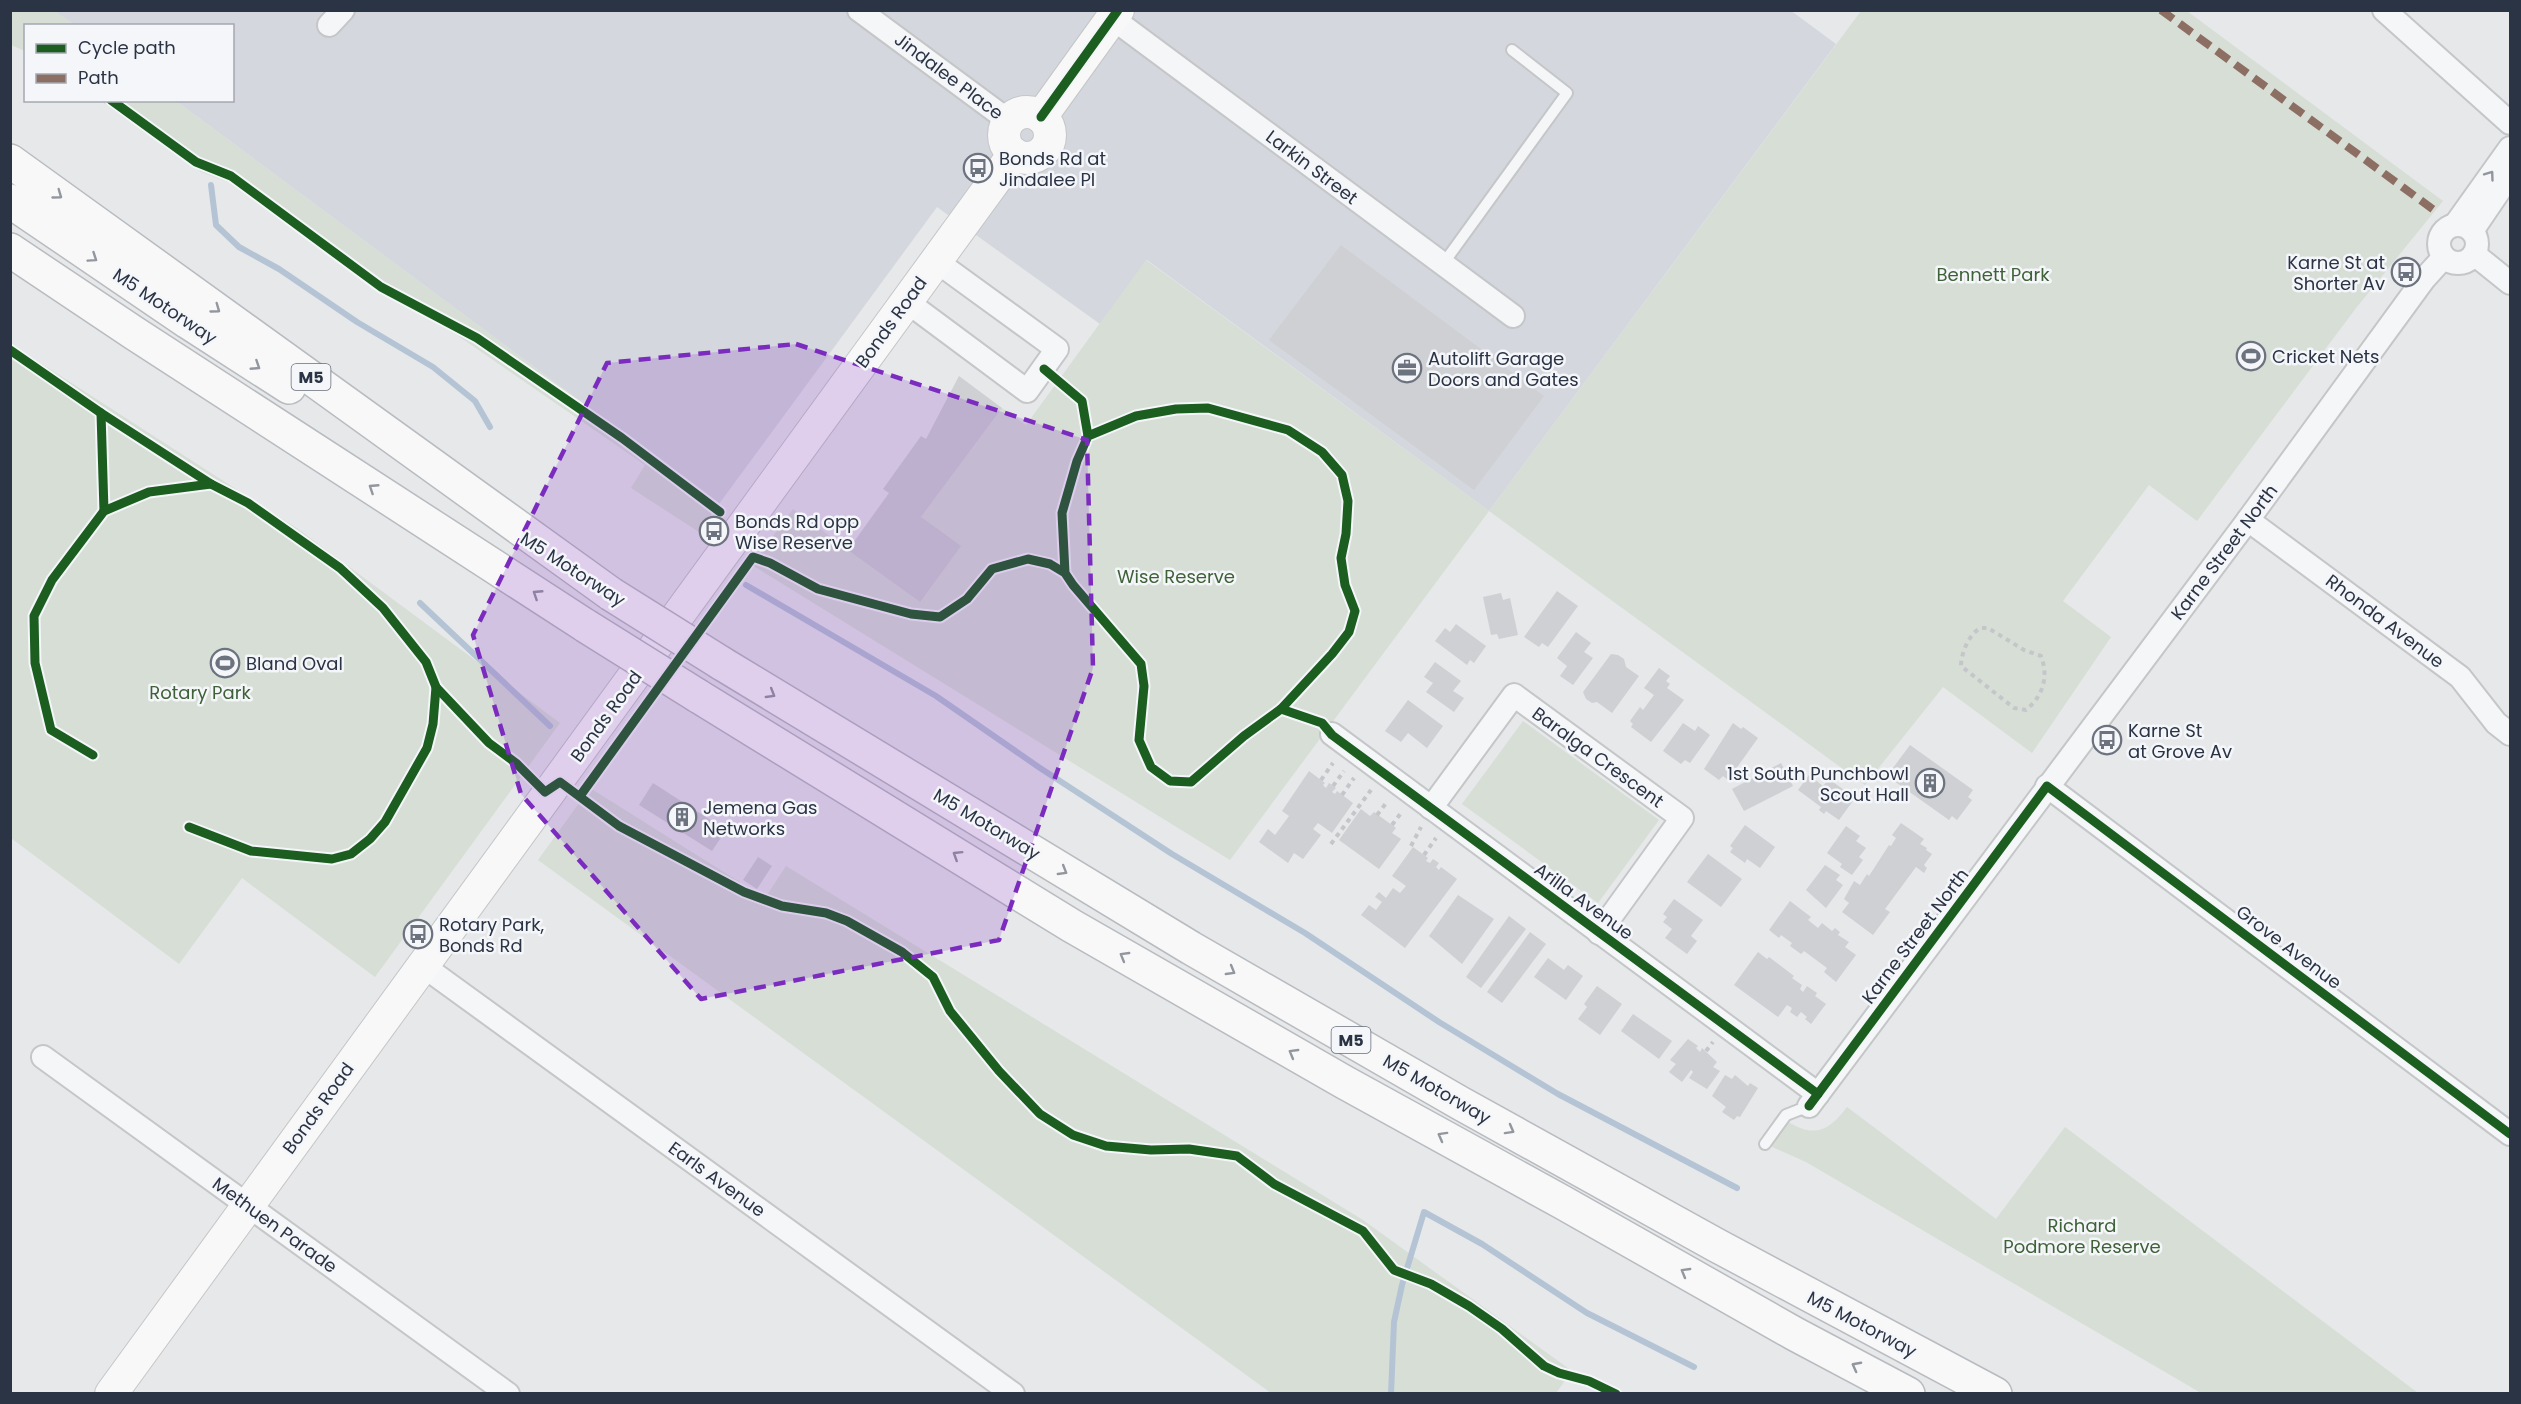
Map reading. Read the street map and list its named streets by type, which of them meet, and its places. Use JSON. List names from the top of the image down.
{
  "streets": {
    "highway": ["M5 Motorway", "M5"],
    "main road": ["Bonds Road"],
    "street": [
      "Jindalee Place",
      "Larkin Street",
      "Karne Street North",
      "Rhonda Avenue",
      "Baralga Crescent",
      "Arilla Avenue",
      "Grove Avenue",
      "Earls Avenue",
      "Methuen Parade"
    ]
  },
  "crossings": [
    ["Jindalee Place", "Bonds Road"],
    ["M5 Motorway", "M5"],
    ["Bonds Road", "Earls Avenue"],
    ["Bonds Road", "Methuen Parade"],
    ["Karne Street North", "Rhonda Avenue"],
    ["Karne Street North", "Arilla Avenue"],
    ["Karne Street North", "Grove Avenue"],
    ["Baralga Crescent", "Arilla Avenue"]
  ],
  "parks": [
    "Bennett Park",
    "Wise Reserve",
    "Rotary Park",
    "Richard Podmore Reserve"
  ],
  "places": {
    "bus stop": [
      "Bonds Rd at Jindalee Pl",
      "Karne St at Shorter Av",
      "Bonds Rd opp Wise Reserve",
      "Karne St at Grove Av",
      "Rotary Park, Bonds Rd"
    ],
    "sports": ["Cricket Nets", "Bland Oval"],
    "office": ["Autolift Garage Doors and Gates"],
    "building": ["1st South Punchbowl Scout Hall", "Jemena Gas Networks"]
  },
  "legend": ["Cycle path", "Path"]
}
